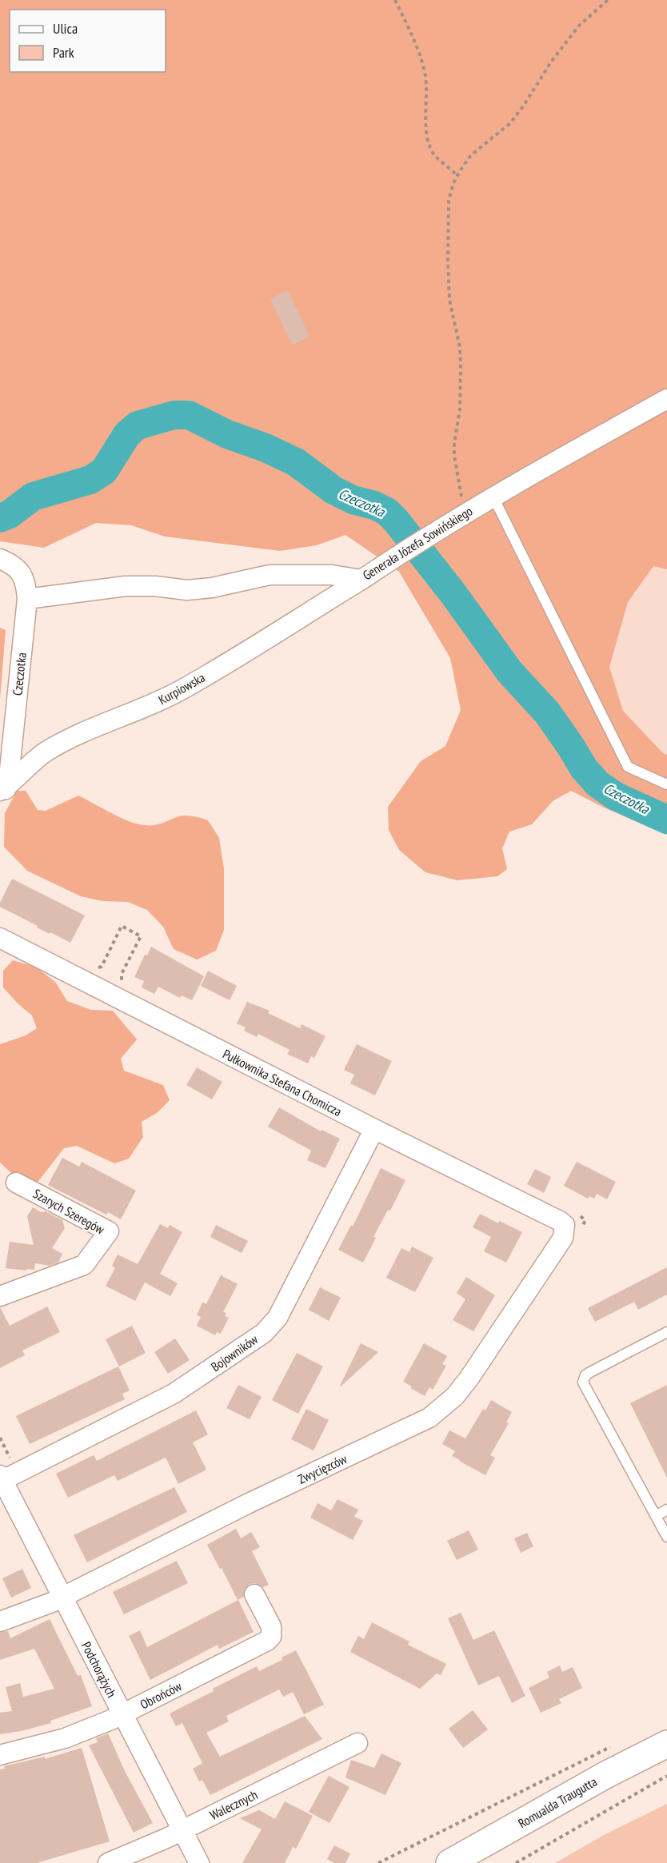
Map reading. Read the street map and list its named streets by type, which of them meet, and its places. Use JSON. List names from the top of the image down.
{
  "streets": {
    "main road": ["Romualda Traugutta"],
    "street": [
      "Generała Józefa Sowińskiego",
      "Czeczotka",
      "Kurpiowska",
      "Pułkownika Stefana Chomicza",
      "Szarych Szeregów",
      "Bojowników",
      "Zwycięzców",
      "Podchorążych",
      "Obrońców",
      "Walecznych"
    ]
  },
  "crossings": [
    ["Generała Józefa Sowińskiego", "Czeczotka"],
    ["Generała Józefa Sowińskiego", "Kurpiowska"],
    ["Czeczotka", "Kurpiowska"],
    ["Pułkownika Stefana Chomicza", "Bojowników"],
    ["Pułkownika Stefana Chomicza", "Zwycięzców"],
    ["Bojowników", "Podchorążych"],
    ["Zwycięzców", "Podchorążych"],
    ["Podchorążych", "Obrońców"],
    ["Podchorążych", "Walecznych"]
  ],
  "water": ["Czeczotka"],
  "legend": ["Ulica", "Park"]
}
